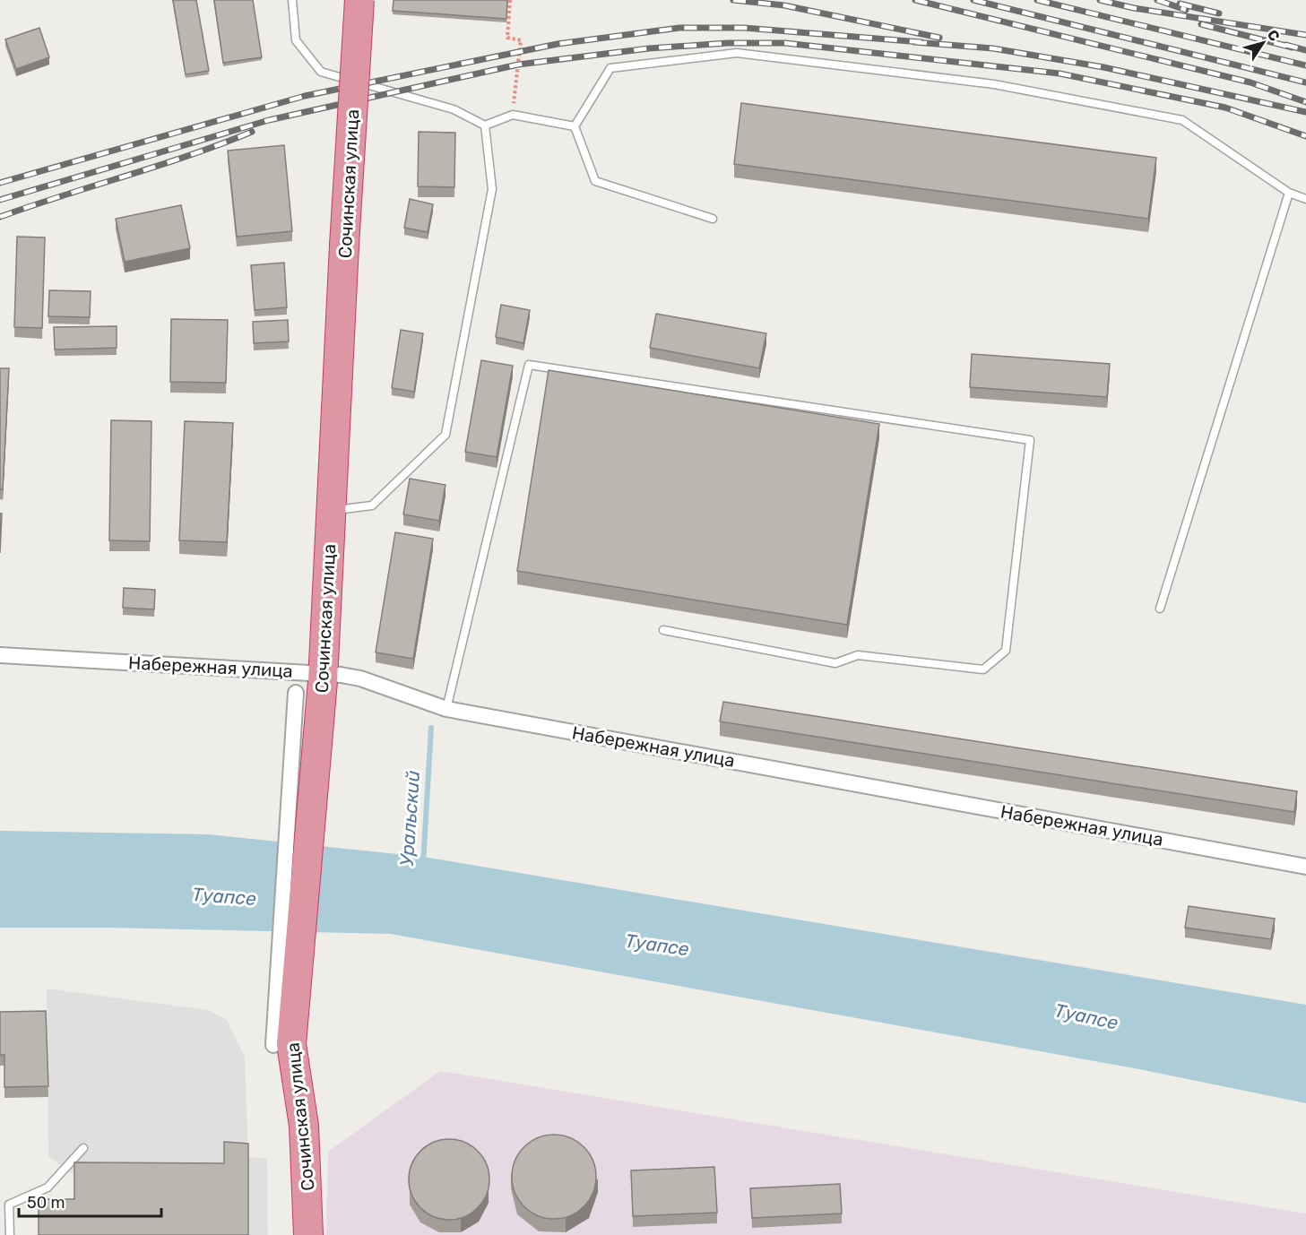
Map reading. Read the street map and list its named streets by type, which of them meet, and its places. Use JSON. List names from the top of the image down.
{
  "streets": {
    "highway": ["Сочинская улица"],
    "street": ["Набережная улица"]
  },
  "crossings": [
    ["Сочинская улица", "Набережная улица"]
  ],
  "water": ["Уральский", "Туапсе"],
  "scale_bar": "50 m",
  "north": "top right"
}
